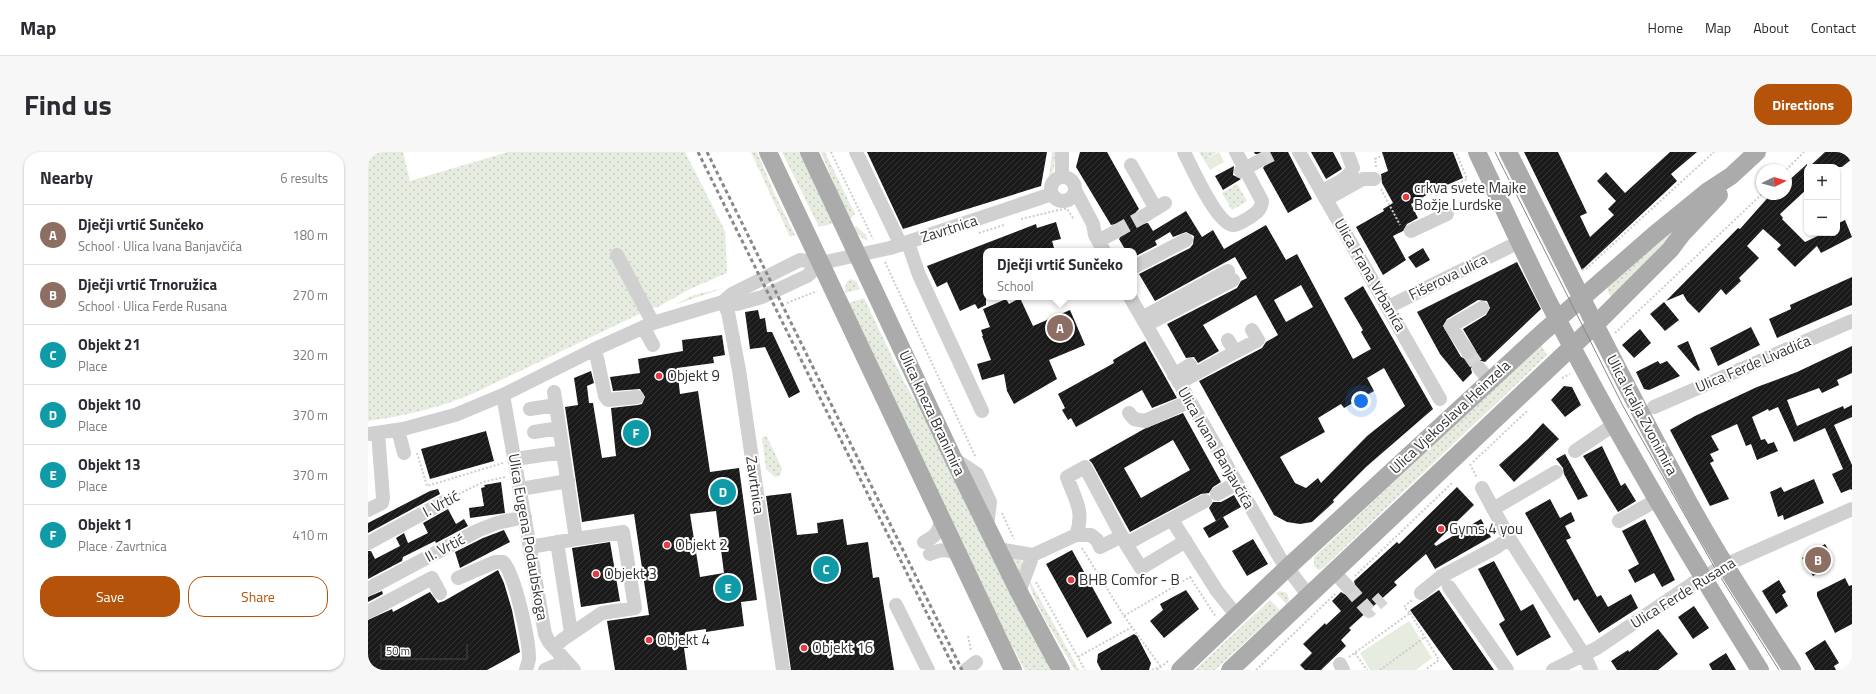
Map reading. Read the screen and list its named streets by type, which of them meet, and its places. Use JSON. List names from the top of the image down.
{
  "streets": {
    "main road": ["Ulica kneza Branimira", "Ulica kralja Zvonimira", "Ulica Vjekoslava Heinzela"],
    "street": [
      "Zavrtnica",
      "Ulica Frana Vrbanića",
      "Fišerova ulica",
      "Ulica Ferde Livadića",
      "Ulica Ivana Banjavčića",
      "I. Vrtić",
      "Ulica Eugena Podaubskoga",
      "II. Vrtić",
      "Ulica Ferde Rusana"
    ]
  },
  "crossings": [
    ["Zavrtnica", "Ulica kneza Branimira"],
    ["Zavrtnica", "Ulica Eugena Podaubskoga"],
    ["Ulica Frana Vrbanića", "Fišerova ulica"],
    ["Ulica kralja Zvonimira", "Ulica Vjekoslava Heinzela"],
    ["Ulica kralja Zvonimira", "Ulica Ferde Rusana"],
    ["Ulica Vjekoslava Heinzela", "Ulica Ivana Banjavčića"],
    ["I. Vrtić", "Ulica Eugena Podaubskoga"],
    ["Ulica Eugena Podaubskoga", "II. Vrtić"]
  ],
  "places": [
    "crkva svete Majke Božje Lurdske",
    "Objekt 9",
    "Gyms 4 you",
    "Objekt 2",
    "Objekt 3",
    "BHB Comfor - B",
    "Objekt 4",
    "Objekt 16"
  ],
  "scale_bar": "50 m",
  "north": "right",
  "page": {
    "header": "Map",
    "nav": [
      "Home",
      "Map",
      "About",
      "Contact"
    ],
    "title": "Find us",
    "buttons": [
      "Directions",
      ["Save", "Share"]
    ],
    "heading": ["Nearby", "6 results"],
    "map_buttons": ["+", "−"],
    "list": [
      {
        "mark": "A",
        "name": "Dječji vrtić Sunčeko",
        "note": "School · Ulica Ivana Banjavčića",
        "value": "180 m"
      },
      {
        "mark": "B",
        "name": "Dječji vrtić Trnoružica",
        "note": "School · Ulica Ferde Rusana",
        "value": "270 m"
      },
      {
        "mark": "C",
        "name": "Objekt 21",
        "note": "Place",
        "value": "320 m"
      },
      {
        "mark": "D",
        "name": "Objekt 10",
        "note": "Place",
        "value": "370 m"
      },
      {
        "mark": "E",
        "name": "Objekt 13",
        "note": "Place",
        "value": "370 m"
      },
      {
        "mark": "F",
        "name": "Objekt 1",
        "note": "Place · Zavrtnica",
        "value": "410 m"
      }
    ],
    "popup": ["Dječji vrtić Sunčeko", "School"],
    "pins": [
      "A",
      "F",
      "D",
      "B",
      "C",
      "E"
    ],
    "scale": "50 m"
  }
}
